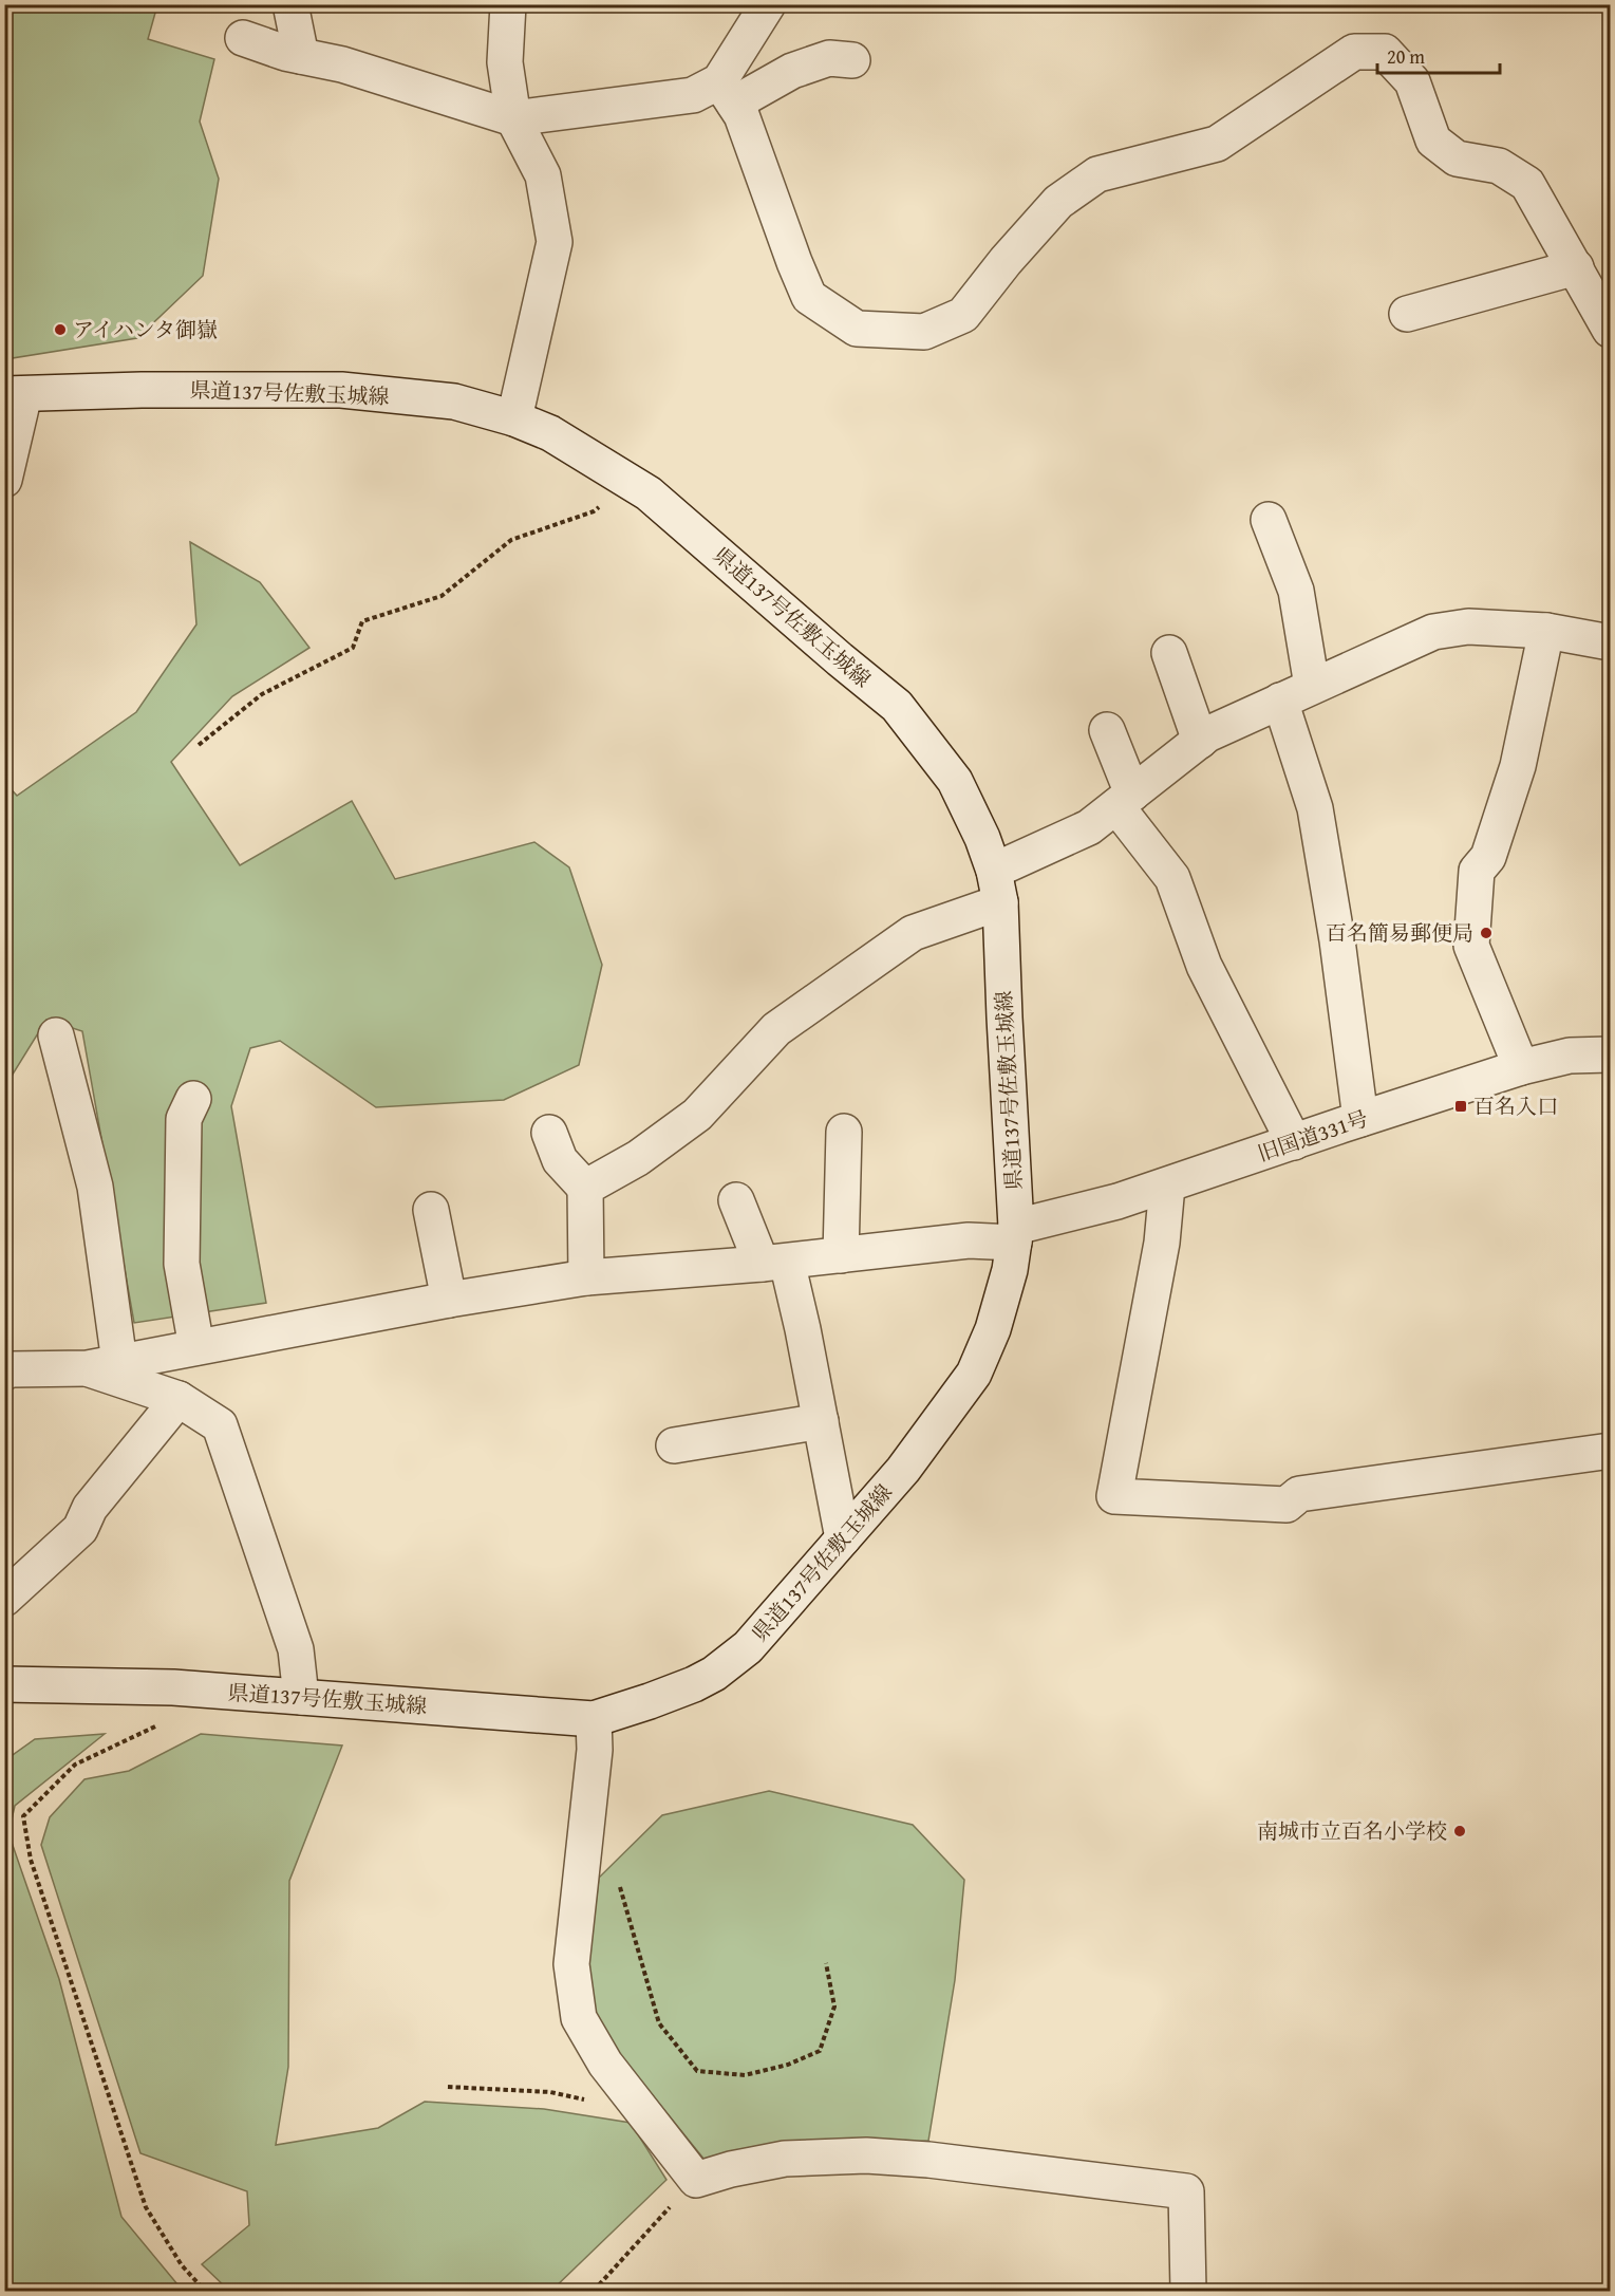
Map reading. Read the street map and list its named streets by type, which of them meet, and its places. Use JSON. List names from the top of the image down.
{
  "streets": {
    "street": ["県道137号佐敷玉城線", "旧国道331号"]
  },
  "crossings": [
    ["県道137号佐敷玉城線", "旧国道331号"]
  ],
  "places": {
    "other": ["アイハンタ御嶽", "百名簡易郵便局", "南城市立百名小学校"],
    "transit": ["百名入口"]
  },
  "scale_bar": "20 m"
}
